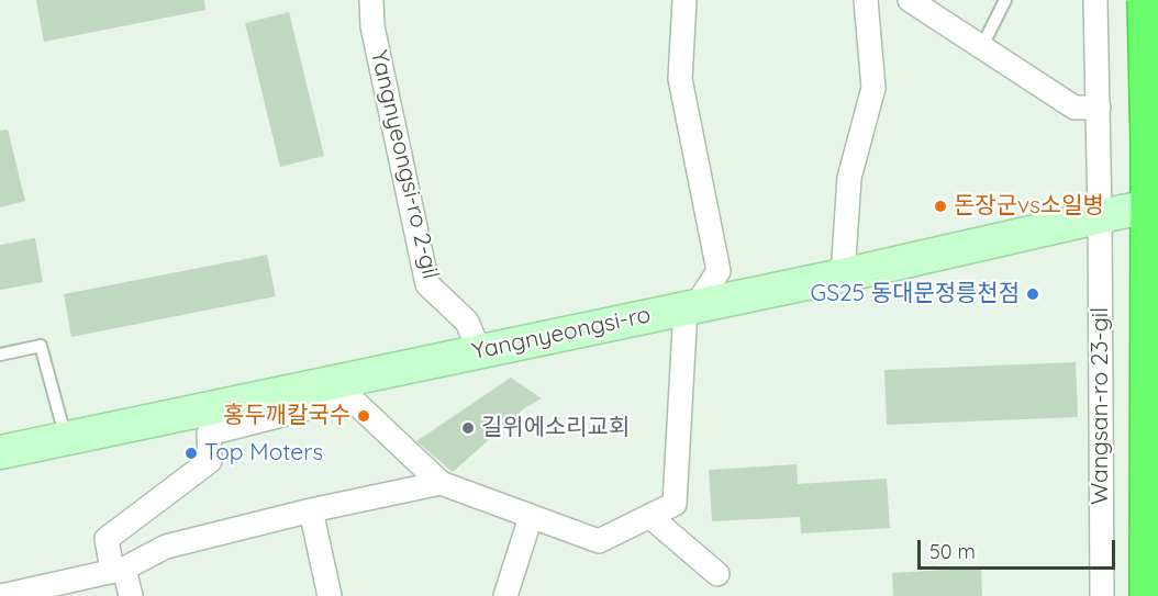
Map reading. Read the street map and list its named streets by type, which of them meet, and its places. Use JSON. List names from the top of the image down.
{
  "streets": {
    "main road": ["Yangnyeongsi-ro"],
    "street": ["Yangnyeongsi-ro 2-gil", "Wangsan-ro 23-gil"]
  },
  "crossings": [
    ["Yangnyeongsi-ro 2-gil", "Yangnyeongsi-ro"],
    ["Yangnyeongsi-ro", "Wangsan-ro 23-gil"]
  ],
  "places": [
    "돈장군vs소일병",
    "GS25 동대문정릉천점",
    "홍두깨칼국수",
    "길위에소리교회",
    "Top Moters"
  ],
  "scale_bar": "50 m"
}
